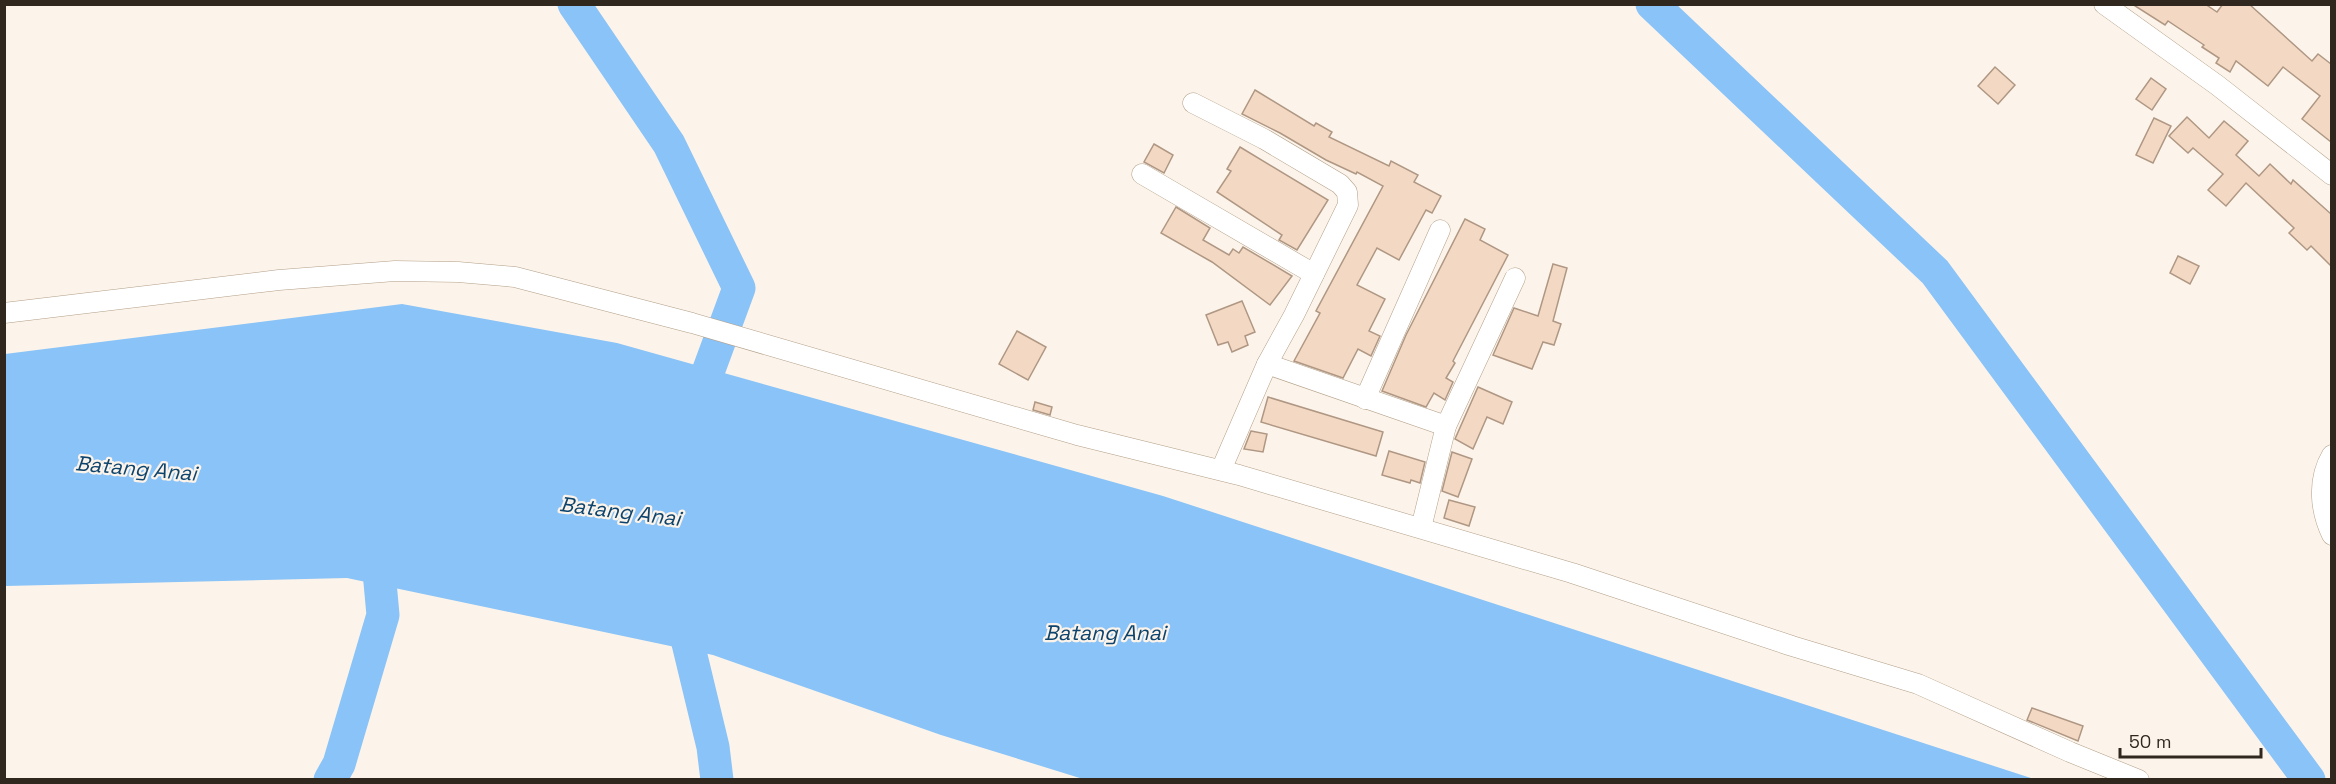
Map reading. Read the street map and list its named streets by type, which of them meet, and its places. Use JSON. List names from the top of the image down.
{
  "water": ["Batang Anai"],
  "scale_bar": "50 m"
}
